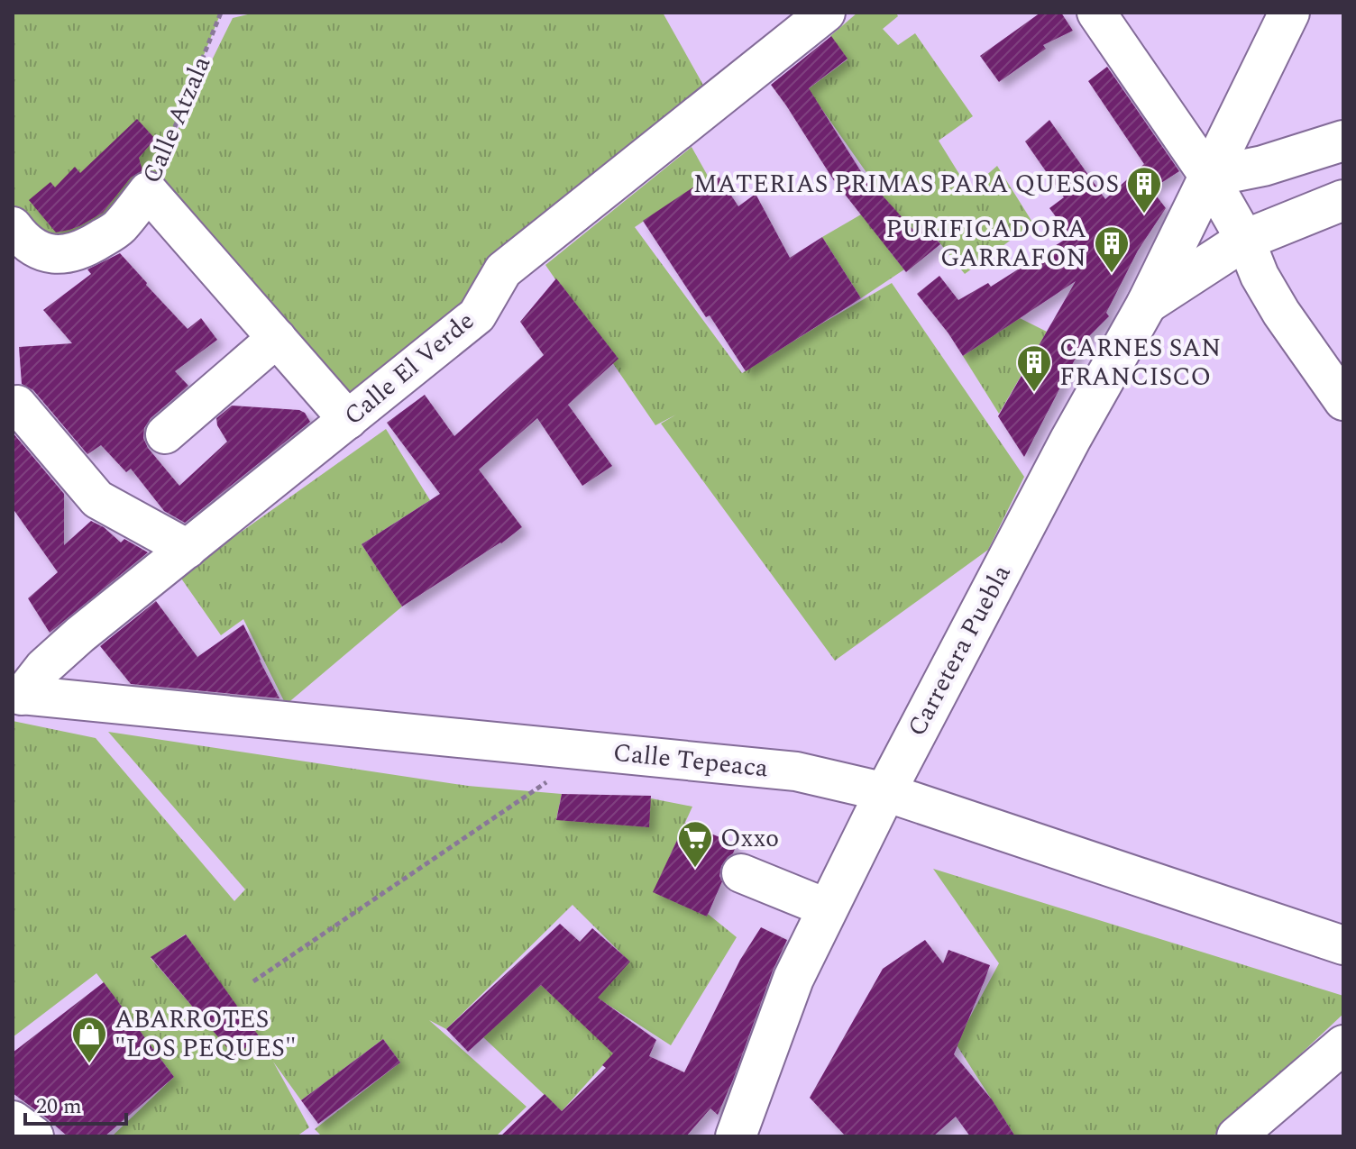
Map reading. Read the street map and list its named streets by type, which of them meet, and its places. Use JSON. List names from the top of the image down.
{
  "streets": {
    "main road": ["Carretera Puebla"],
    "street": ["Calle Atzala", "Calle El Verde", "Calle Tepeaca"]
  },
  "crossings": [
    ["Calle El Verde", "Calle Tepeaca"],
    ["Carretera Puebla", "Calle Tepeaca"]
  ],
  "places": {
    "building": ["MATERIAS PRIMAS PARA QUESOS", "PURIFICADORA GARRAFON", "CARNES SAN FRANCISCO"],
    "supermarket": ["Oxxo"],
    "shop": ["ABARROTES \"LOS PEQUES\""]
  },
  "scale_bar": "20 m"
}
